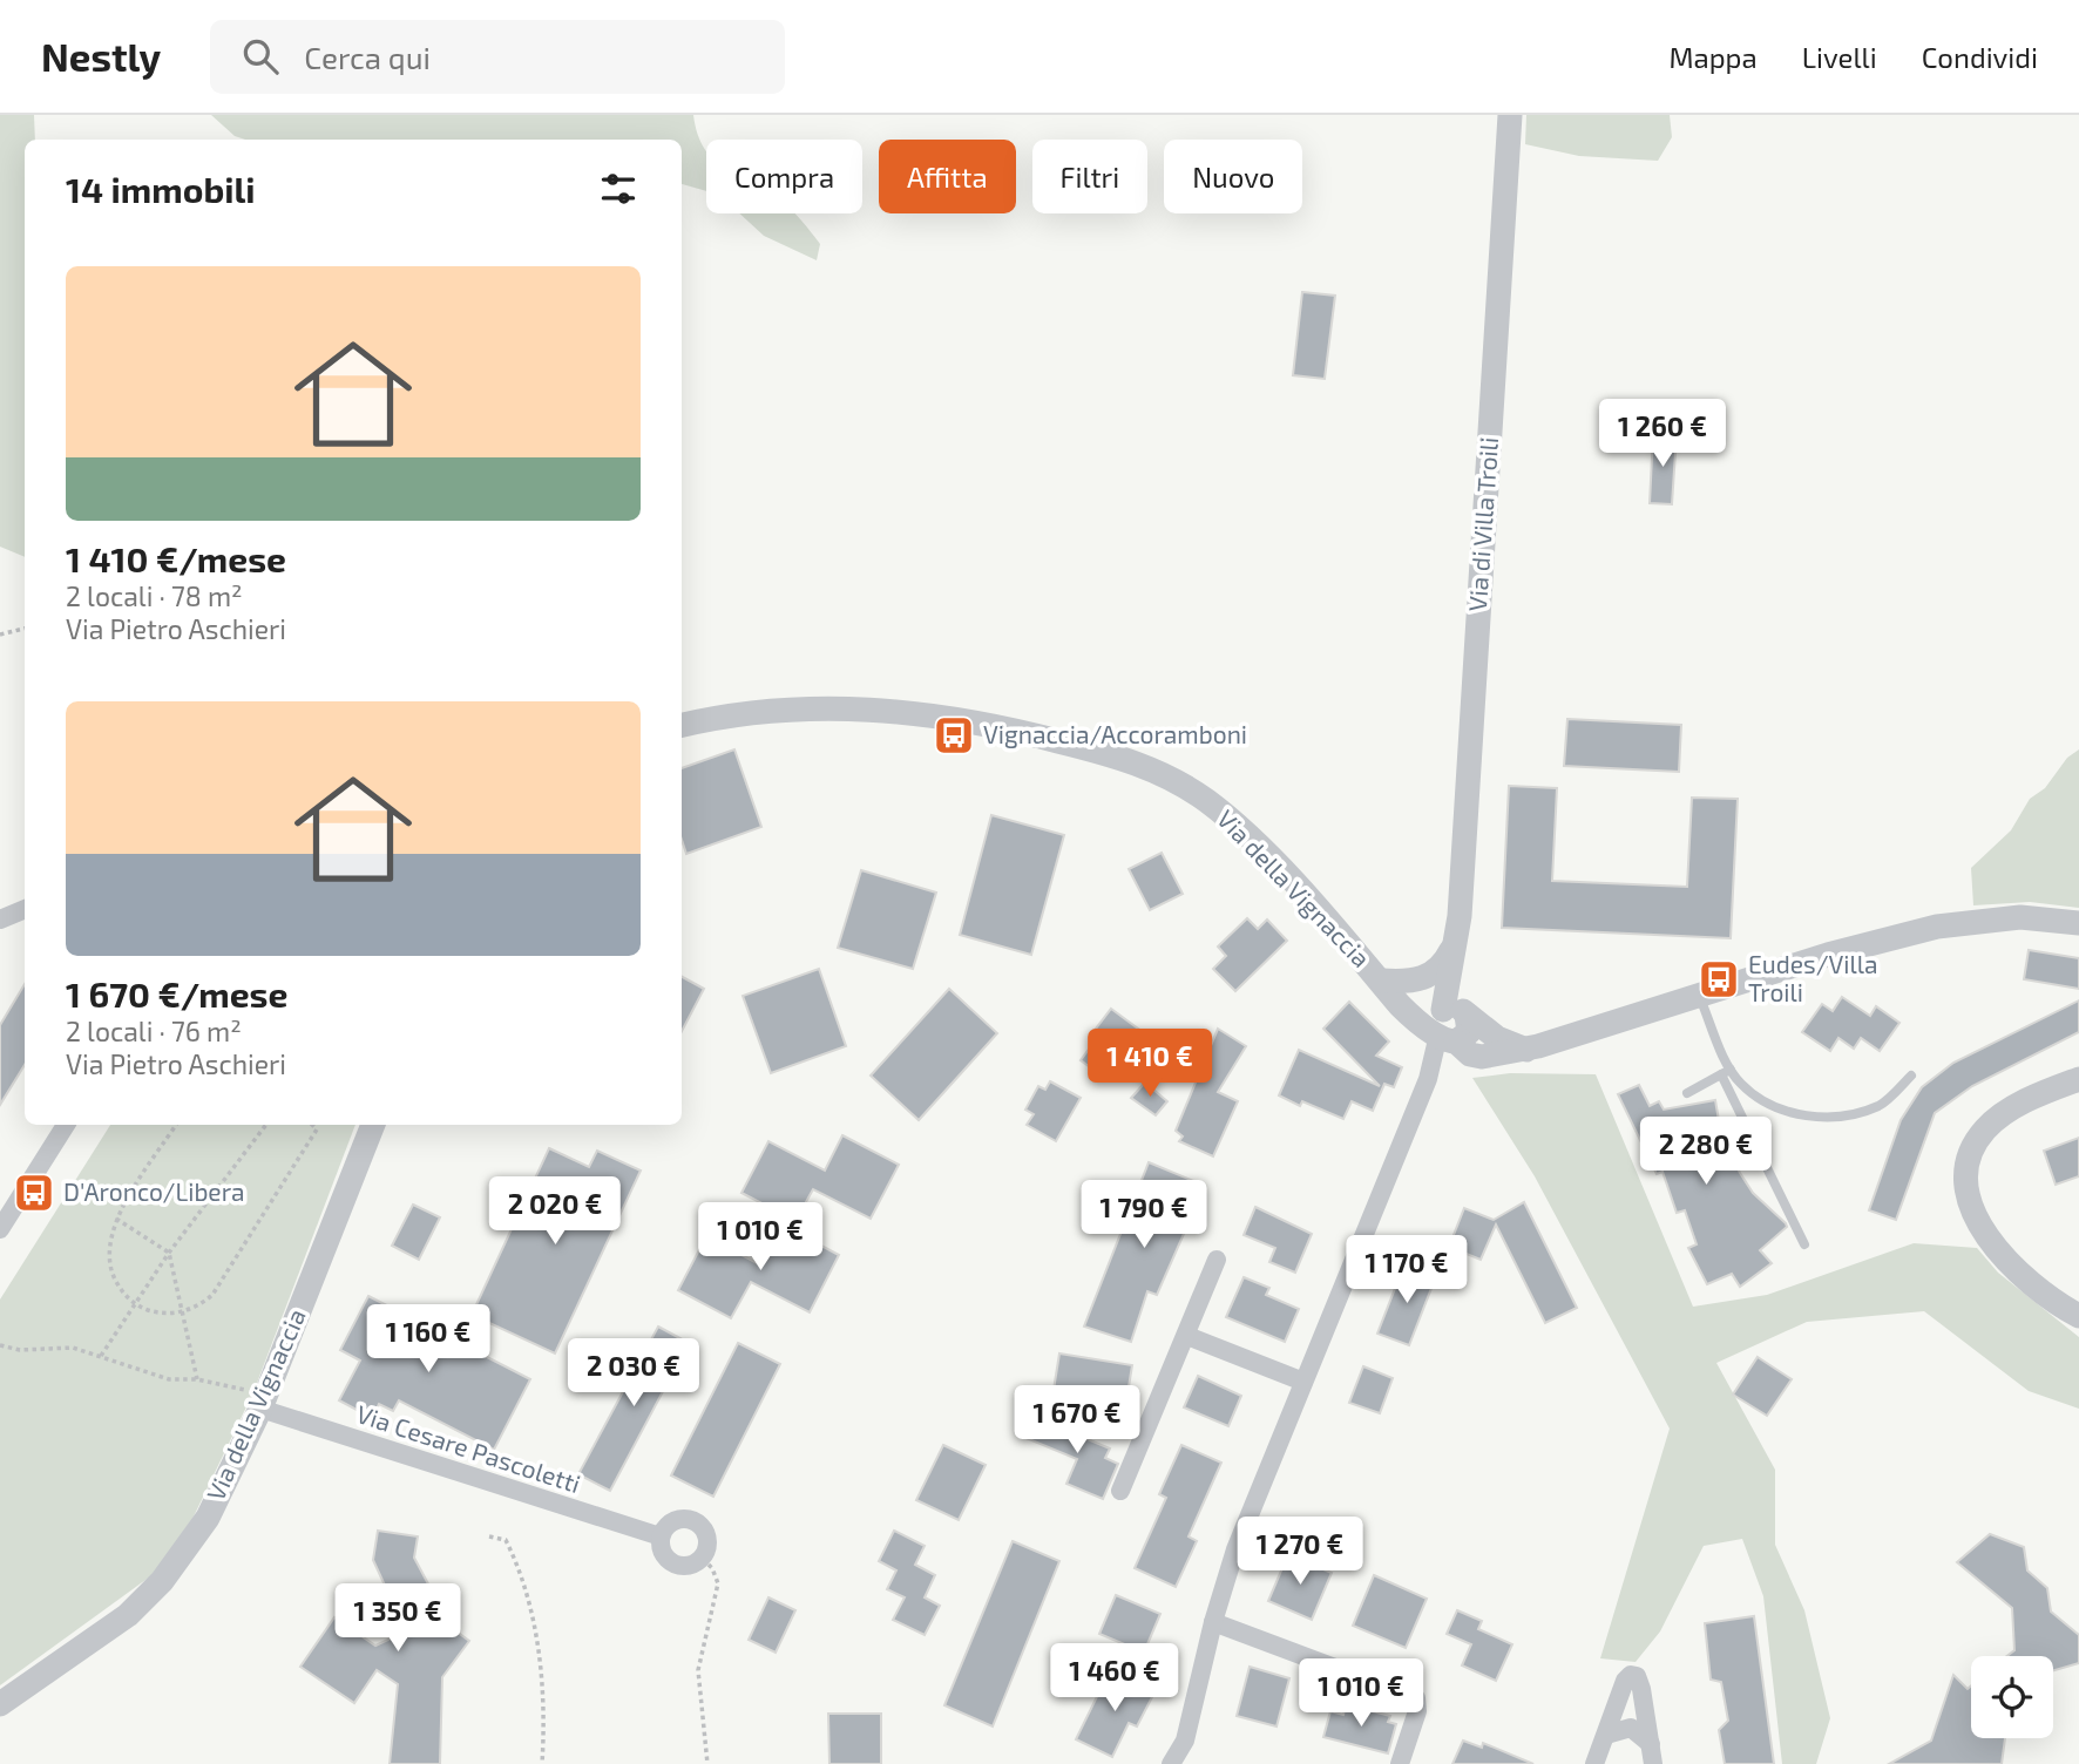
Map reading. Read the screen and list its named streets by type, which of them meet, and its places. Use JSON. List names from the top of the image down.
{
  "streets": {
    "street": ["Via di Villa Troili", "Via della Vignaccia", "Via Cesare Pascoletti"]
  },
  "crossings": [
    ["Via di Villa Troili", "Via della Vignaccia"],
    ["Via della Vignaccia", "Via Cesare Pascoletti"]
  ],
  "places": {
    "bus stop": ["Vignaccia/Accoramboni", "Eudes/Villa Troili", "D'Aronco/Libera"]
  },
  "page": {
    "header": "Nestly",
    "search": "Cerca qui",
    "nav": ["Mappa", "Livelli", "Condividi"],
    "chip": [
      "Compra",
      "Affitta",
      "Filtri",
      "Nuovo"
    ],
    "heading": "14 immobili",
    "list": [
      {
        "name": "1 410 €/mese",
        "note": "2 locali · 78 m² · Via Pietro Aschieri"
      },
      {
        "name": "1 670 €/mese",
        "note": "2 locali · 76 m² · Via Pietro Aschieri"
      }
    ],
    "price": [
      "1 260 €",
      "1 410 €",
      "2 280 €",
      "2 020 €",
      "1 790 €",
      "1 010 €",
      "1 170 €",
      "1 160 €",
      "2 030 €",
      "1 670 €",
      "1 270 €",
      "1 350 €",
      "1 460 €",
      "1 010 €"
    ]
  }
}
